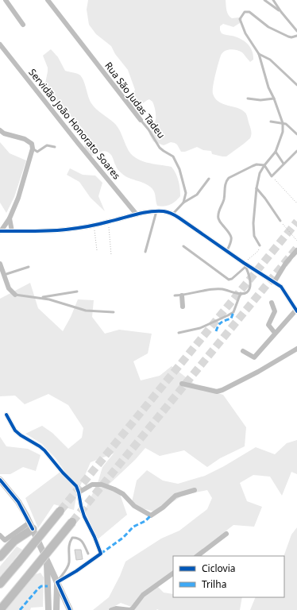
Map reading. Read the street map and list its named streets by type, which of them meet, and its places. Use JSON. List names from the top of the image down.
{
  "streets": {
    "street": ["Rua São Judas Tadeu", "Servidão João Honorato Soares"]
  },
  "legend": ["Ciclovia", "Trilha"]
}
